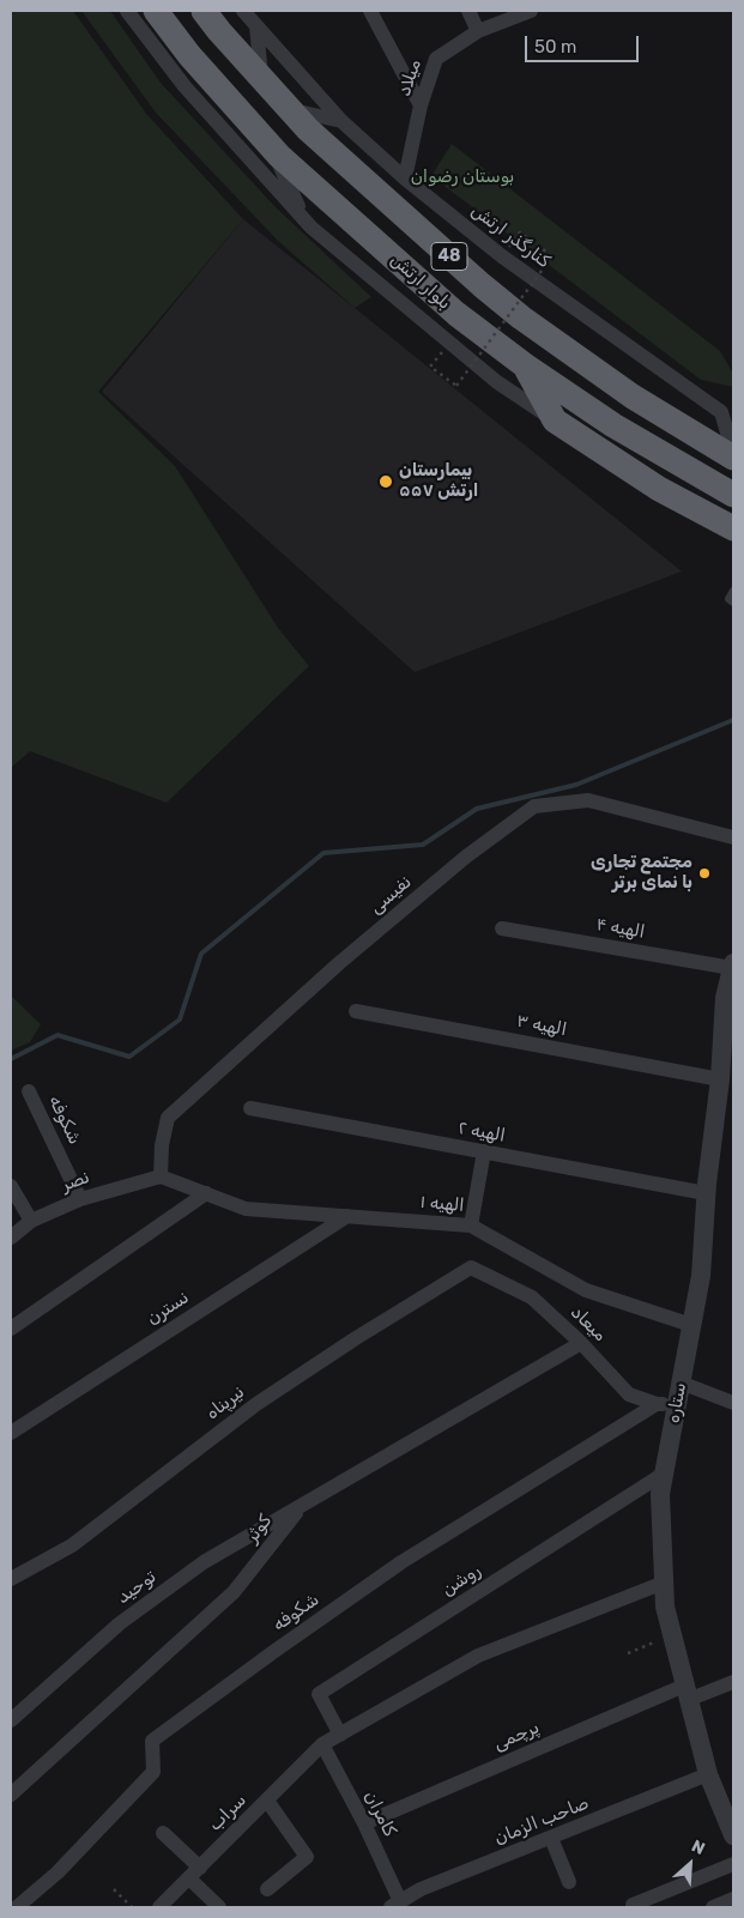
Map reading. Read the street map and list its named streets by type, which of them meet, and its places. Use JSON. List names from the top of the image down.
{
  "streets": {
    "highway": ["48", "بلوار ارتش"],
    "street": [
      "میلاد",
      "کنارگذر ارتش",
      "نفیسی",
      "الهیه ۴",
      "الهیه ۳",
      "شکوفه",
      "الهیه ۲",
      "نصر",
      "الهیه ۱",
      "نسترن",
      "میعاد",
      "نیرپناه",
      "ستاره",
      "کوثر",
      "روشن",
      "توحید",
      "پرچمی",
      "سراب",
      "کامران",
      "صاحب الزمان"
    ]
  },
  "crossings": [
    ["میلاد", "کنارگذر ارتش"],
    ["نفیسی", "نصر"],
    ["نفیسی", "الهیه ۱"],
    ["الهیه ۴", "ستاره"],
    ["الهیه ۳", "ستاره"],
    ["شکوفه", "نصر"],
    ["شکوفه", "میعاد"],
    ["الهیه ۲", "ستاره"],
    ["نصر", "الهیه ۱"],
    ["الهیه ۱", "نسترن"],
    ["الهیه ۱", "ستاره"],
    ["میعاد", "نیرپناه"],
    ["میعاد", "ستاره"],
    ["میعاد", "کوثر"],
    ["ستاره", "روشن"],
    ["ستاره", "پرچمی"],
    ["ستاره", "سراب"],
    ["ستاره", "صاحب الزمان"],
    ["کوثر", "توحید"],
    ["روشن", "سراب"],
    ["پرچمی", "کامران"],
    ["سراب", "کامران"],
    ["کامران", "صاحب الزمان"]
  ],
  "parks": ["بوستان رضوان"],
  "places": ["بیمارستان ۵۵۷ ارتش", "مجتمع تجاری با نمای برتر"],
  "scale_bar": "50 m",
  "north": "top right"
}
